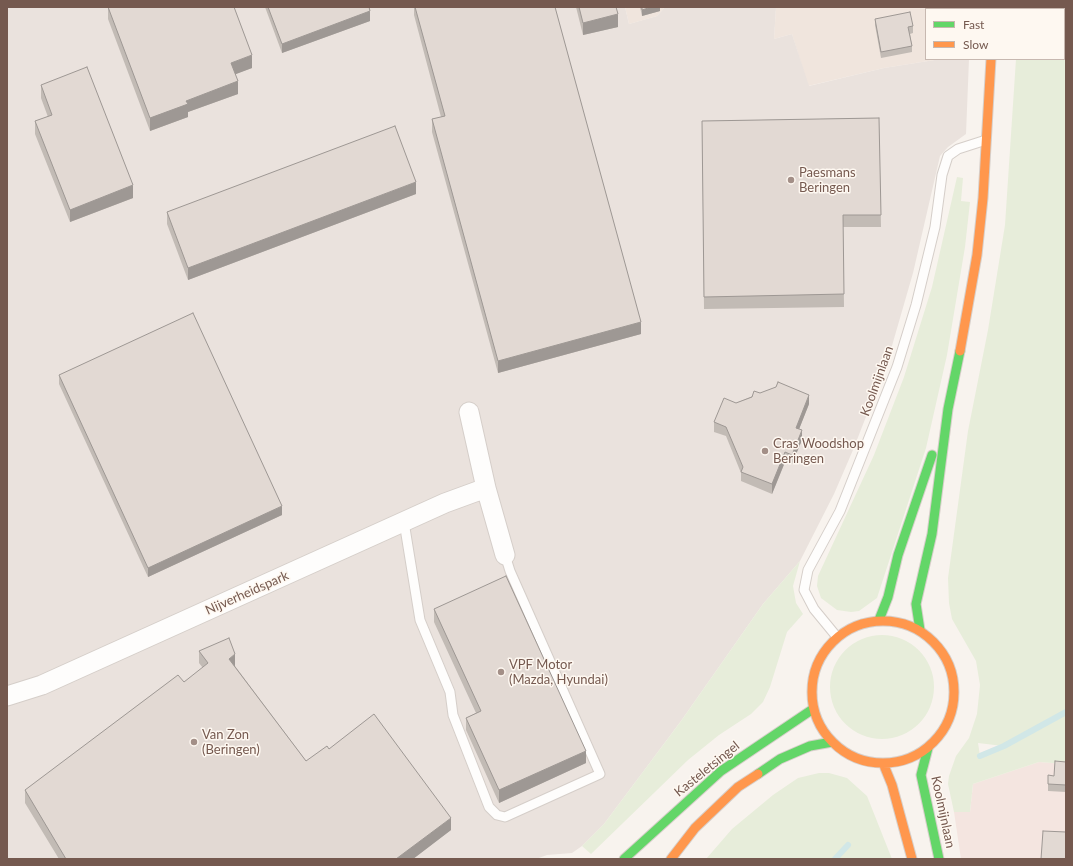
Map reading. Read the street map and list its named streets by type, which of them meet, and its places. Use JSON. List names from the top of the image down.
{
  "streets": {
    "main road": ["Koolmijnlaan", "Kasteletsingel"],
    "street": ["Nijverheidspark"]
  },
  "crossings": [
    ["Koolmijnlaan", "Kasteletsingel"]
  ],
  "places": [
    "Paesmans Beringen",
    "Cras Woodshop Beringen",
    "VPF Motor (Mazda, Hyundai)",
    "Van Zon (Beringen)"
  ],
  "legend": ["Fast", "Slow"]
}
